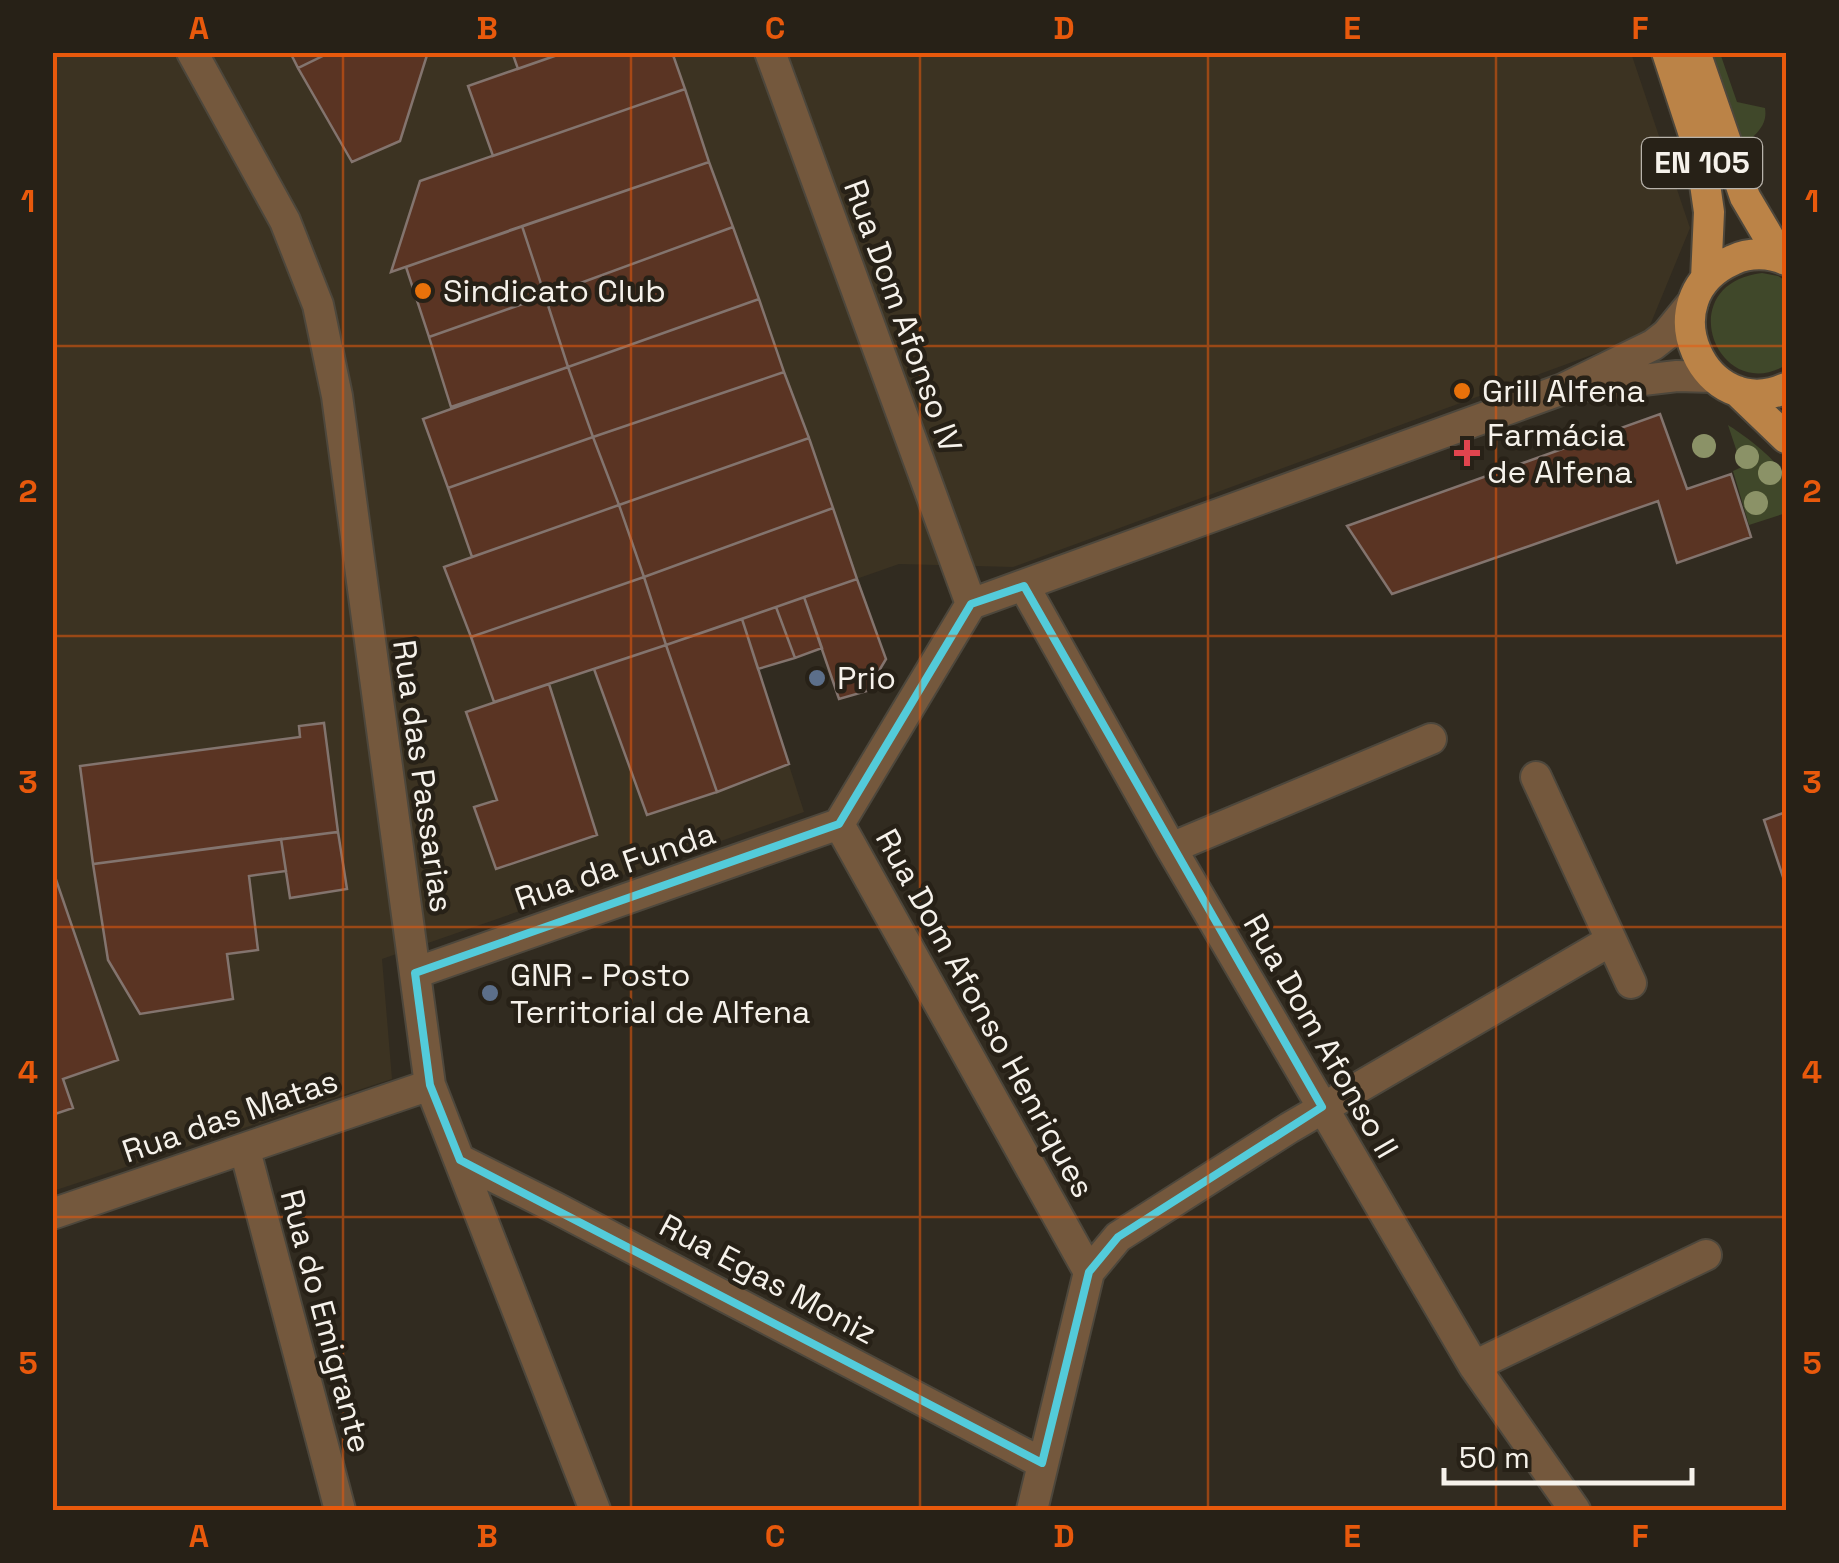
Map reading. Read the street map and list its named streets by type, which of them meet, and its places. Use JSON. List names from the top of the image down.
{
  "streets": {
    "main road": ["EN 105"],
    "street": [
      "Rua Dom Afonso IV",
      "Rua das Passarias",
      "Rua da Funda",
      "Rua Dom Afonso Henriques",
      "Rua Dom Afonso II",
      "Rua das Matas",
      "Rua Egas Moniz",
      "Rua do Emigrante"
    ]
  },
  "crossings": [
    ["Rua Dom Afonso IV", "Rua Dom Afonso Henriques"],
    ["Rua das Passarias", "Rua da Funda"],
    ["Rua das Passarias", "Rua das Matas"],
    ["Rua das Passarias", "Rua Egas Moniz"],
    ["Rua da Funda", "Rua Dom Afonso Henriques"],
    ["Rua das Matas", "Rua do Emigrante"]
  ],
  "places": {
    "other": [
      "Sindicato Club",
      "Grill Alfena",
      "Prio",
      "GNR - Posto Territorial de Alfena"
    ],
    "health": ["Farmácia de Alfena"]
  },
  "scale_bar": "50 m",
  "grid": {
    "columns": [
      "A",
      "B",
      "C",
      "D",
      "E",
      "F"
    ],
    "rows": [
      "1",
      "2",
      "3",
      "4",
      "5"
    ]
  }
}
